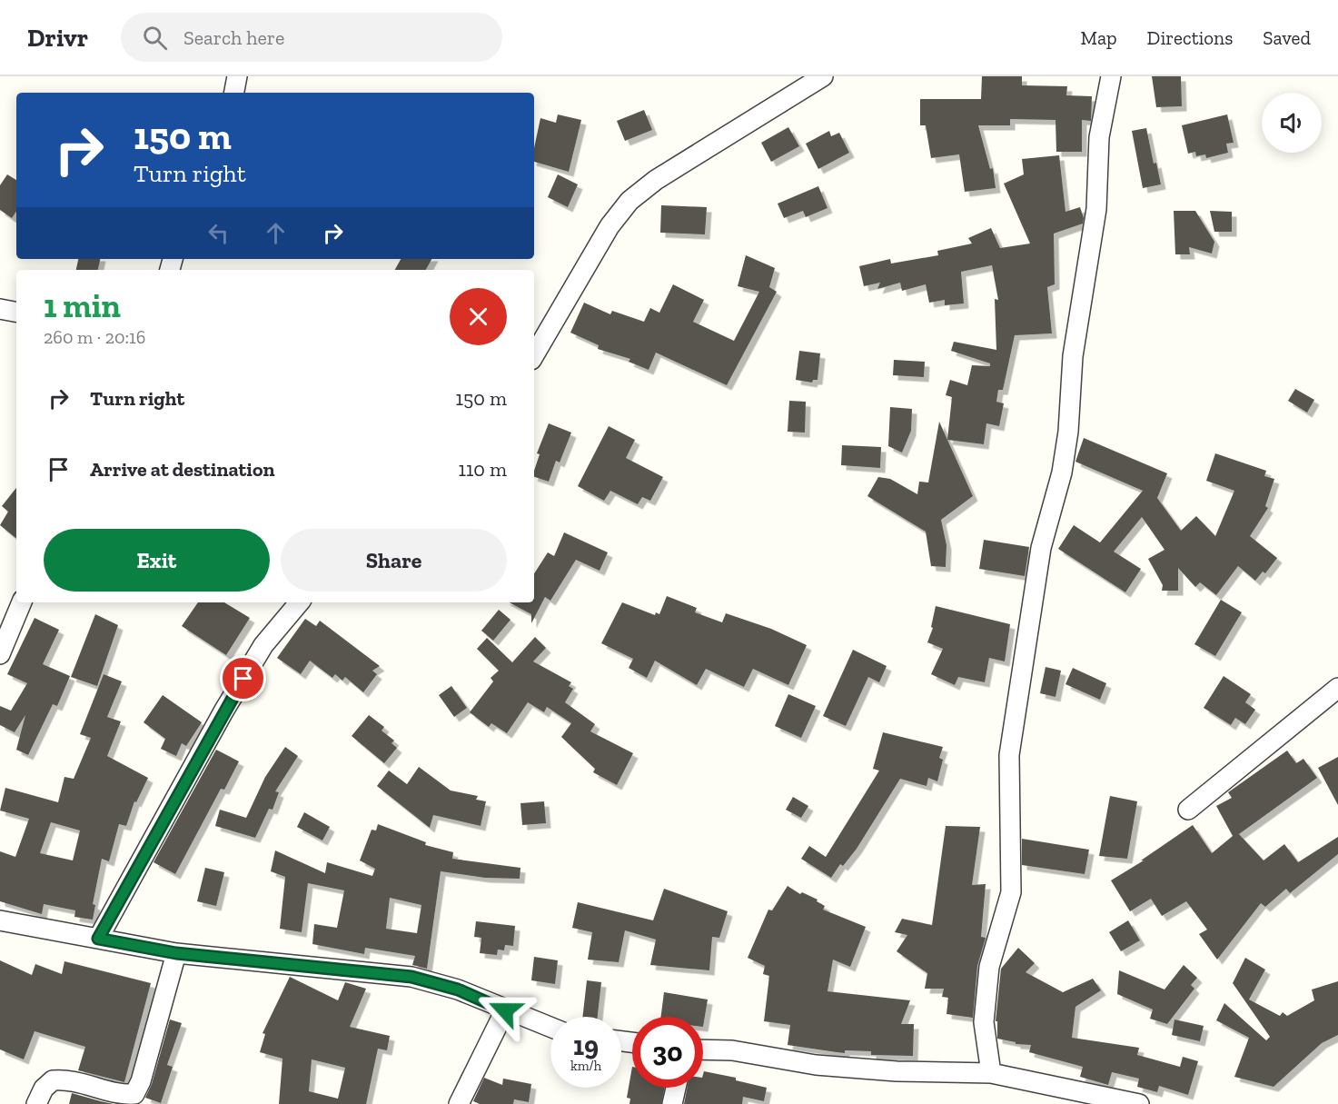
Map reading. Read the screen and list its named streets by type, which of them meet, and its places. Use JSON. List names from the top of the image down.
{
  "page": {
    "header": "Drivr",
    "search": "Search here",
    "nav": ["Map", "Directions", "Saved"],
    "turn": ["150 m", "Turn right"],
    "heading": ["1 min", "260 m · 20:16"],
    "list": [
      {
        "name": "Turn right",
        "value": "150 m"
      },
      {
        "name": "Arrive at destination",
        "value": "110 m"
      }
    ],
    "buttons": ["Exit", "Share"],
    "speed": "19 km/h",
    "limit": "30"
  }
}
